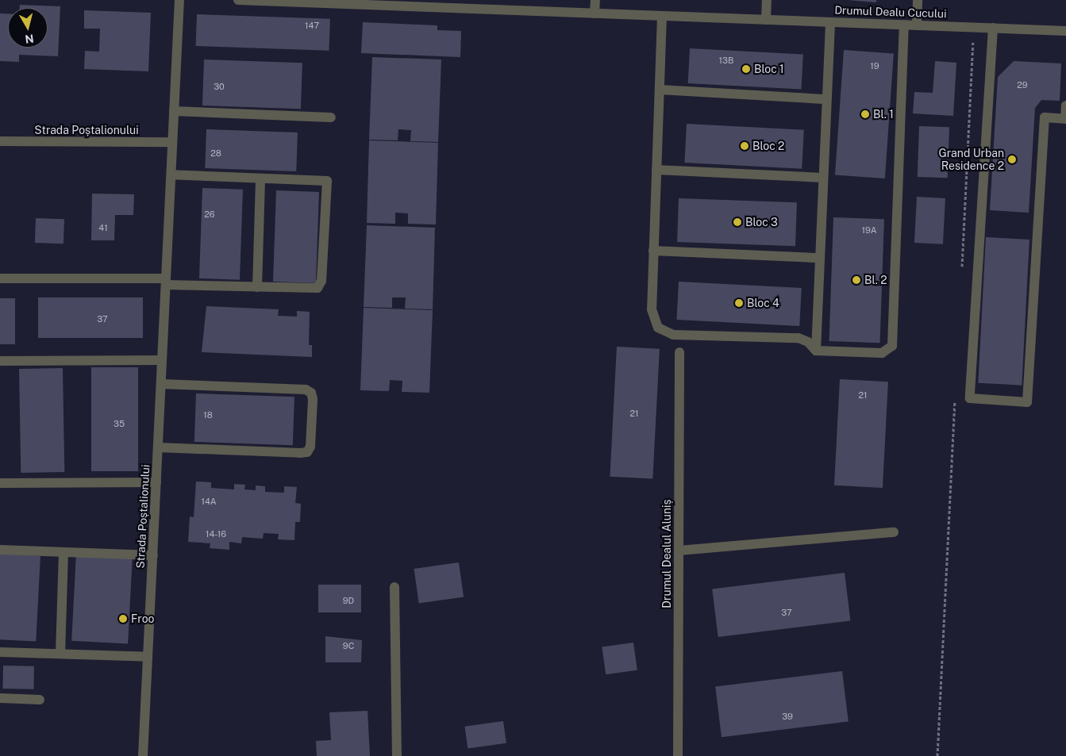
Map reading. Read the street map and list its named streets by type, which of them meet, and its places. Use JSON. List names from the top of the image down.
{
  "streets": {
    "street": ["Drumul Dealu Cucului", "Strada Poștalionului", "Drumul Dealul Aluniș"]
  },
  "places": [
    "Bloc 1",
    "Bl. 1",
    "Bloc 2",
    "Grand Urban Residence 2",
    "Bloc 3",
    "Bl. 2",
    "Bloc 4",
    "Froo"
  ],
  "house_numbers": [
    "147",
    "13B",
    "19",
    "29",
    "30",
    "28",
    "26",
    "41",
    "19A",
    "37",
    "21",
    "21",
    "18",
    "35",
    "14A",
    "14-16",
    "9D",
    "37",
    "9C",
    "39"
  ],
  "north": "bottom"
}
